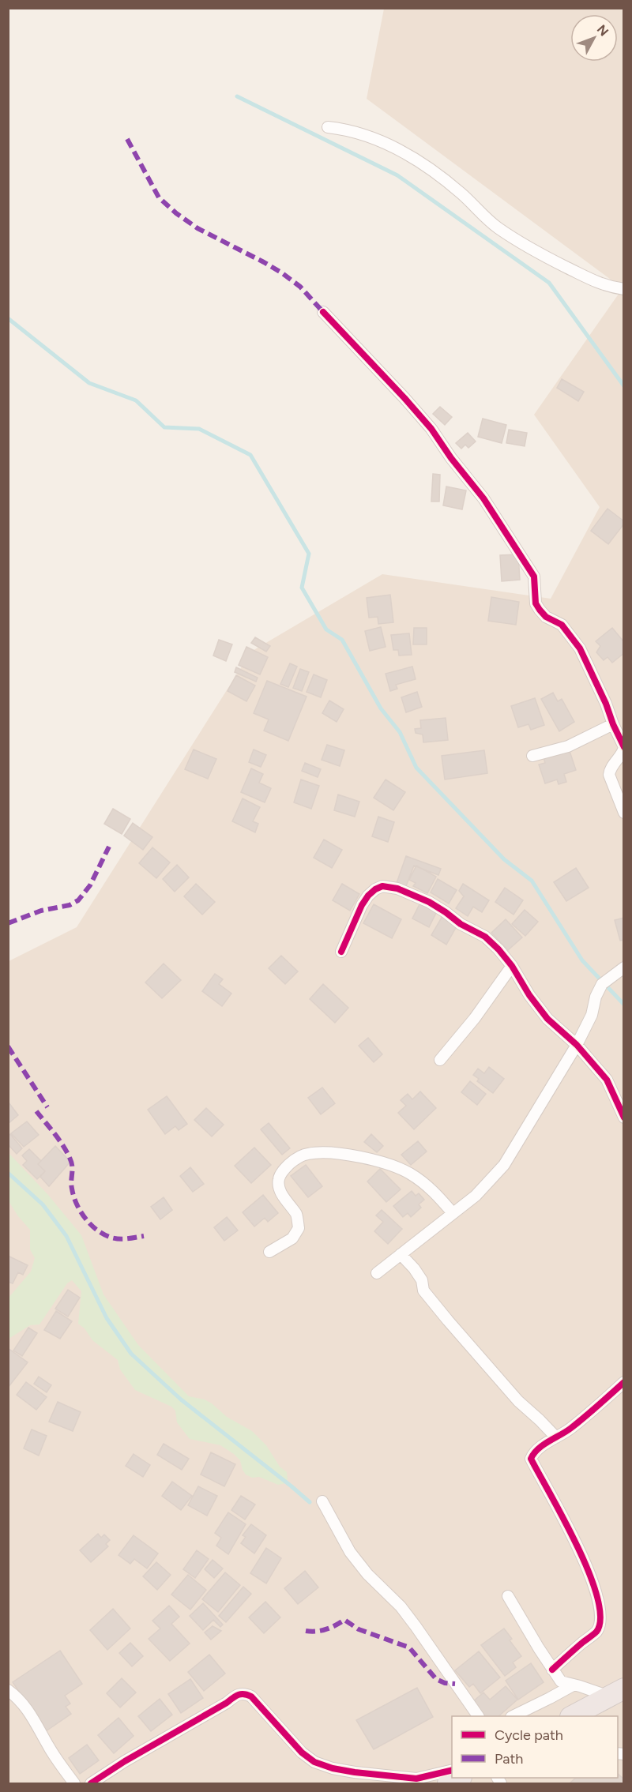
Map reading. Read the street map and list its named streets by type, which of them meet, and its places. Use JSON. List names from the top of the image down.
{
  "legend": ["Cycle path", "Path"],
  "north": "top right"
}
